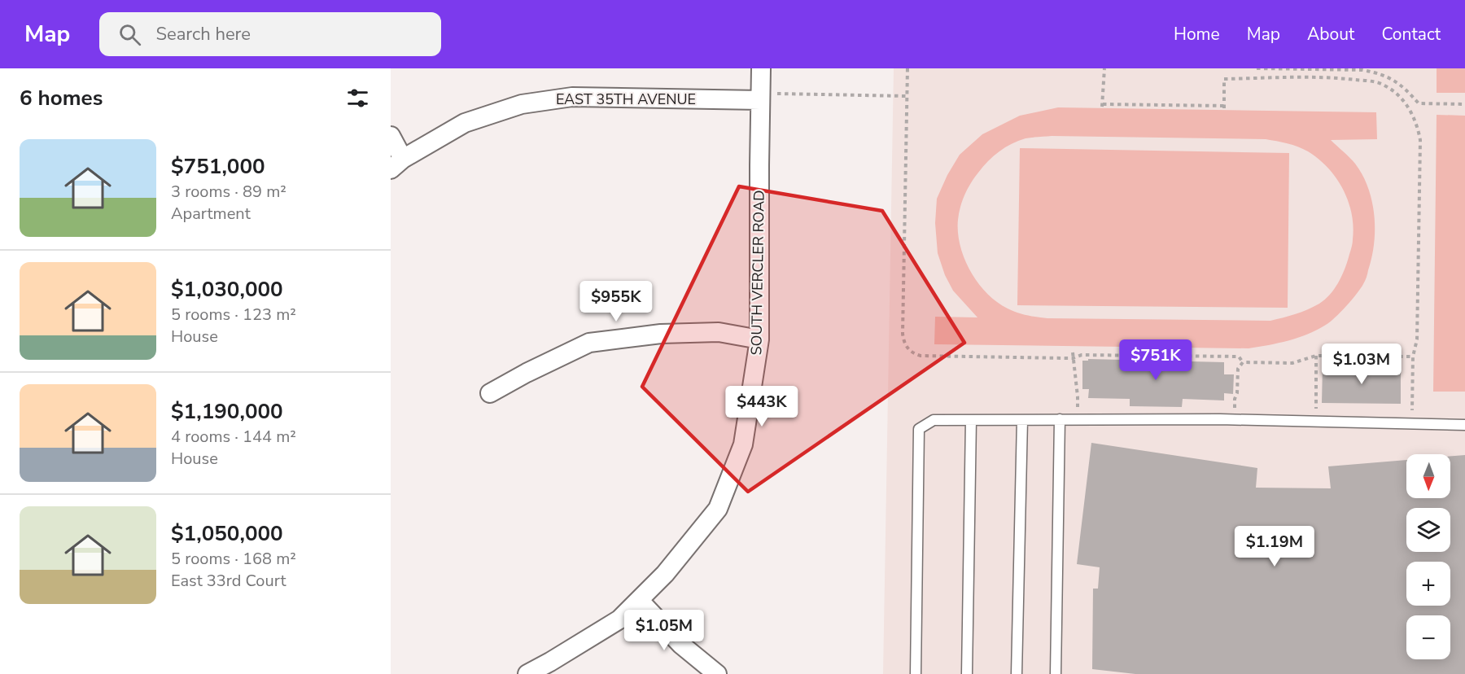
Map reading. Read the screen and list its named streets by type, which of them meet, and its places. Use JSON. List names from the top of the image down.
{
  "streets": {
    "street": ["EAST 35TH AVENUE", "SOUTH VERCLER ROAD"]
  },
  "crossings": [
    ["EAST 35TH AVENUE", "SOUTH VERCLER ROAD"]
  ],
  "north": "bottom",
  "page": {
    "header": "Map",
    "search": "Search here",
    "nav": [
      "Home",
      "Map",
      "About",
      "Contact"
    ],
    "heading": "6 homes",
    "list": [
      {
        "name": "$751,000",
        "note": "3 rooms · 89 m² · Apartment"
      },
      {
        "name": "$1,030,000",
        "note": "5 rooms · 123 m² · House"
      },
      {
        "name": "$1,190,000",
        "note": "4 rooms · 144 m² · House"
      },
      {
        "name": "$1,050,000",
        "note": "5 rooms · 168 m² · East 33rd Court"
      }
    ],
    "price": [
      "$955K",
      "$751K",
      "$1.03M",
      "$443K",
      "$1.19M",
      "$1.05M"
    ],
    "map_buttons": ["+", "−"]
  }
}
